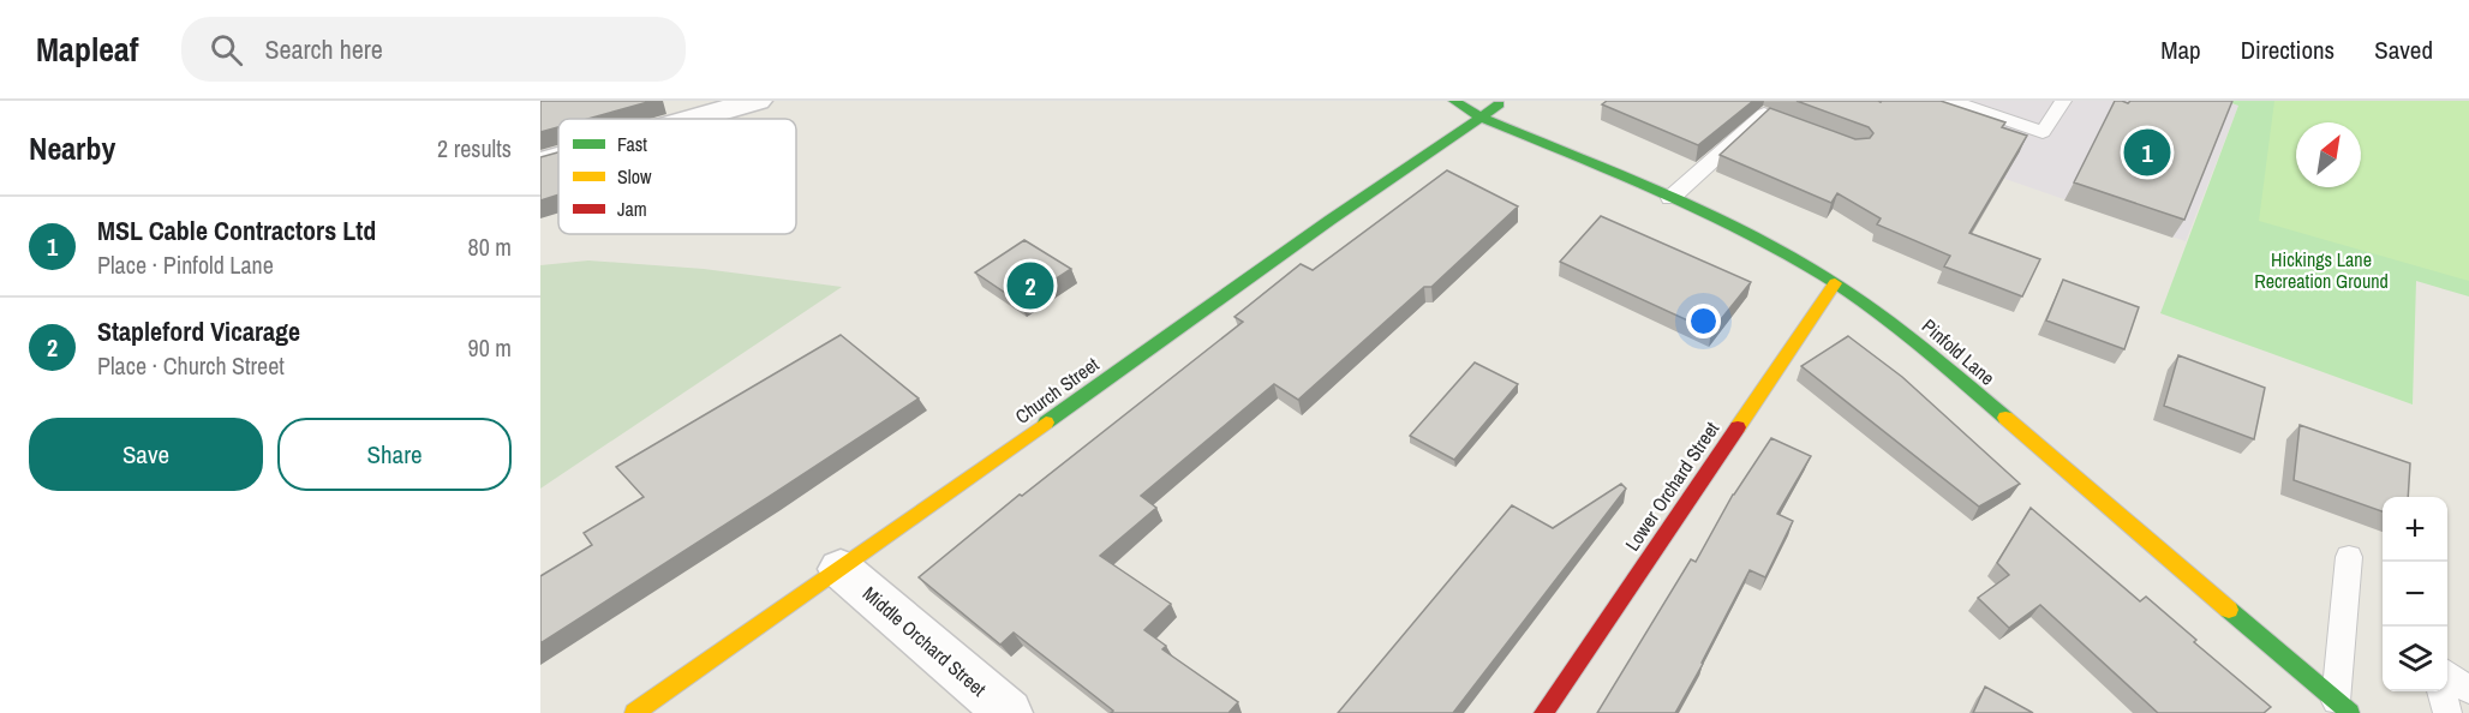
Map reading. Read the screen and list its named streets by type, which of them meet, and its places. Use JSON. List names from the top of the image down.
{
  "streets": {
    "street": [
      "Pinfold Lane",
      "Church Street",
      "Lower Orchard Street",
      "Middle Orchard Street"
    ]
  },
  "crossings": [
    ["Pinfold Lane", "Church Street"],
    ["Pinfold Lane", "Lower Orchard Street"],
    ["Church Street", "Middle Orchard Street"]
  ],
  "parks": ["Hickings Lane Recreation Ground"],
  "legend": ["Fast", "Slow", "Jam"],
  "north": "top right",
  "page": {
    "header": "Mapleaf",
    "search": "Search here",
    "nav": ["Map", "Directions", "Saved"],
    "heading": ["Nearby", "2 results"],
    "pins": ["1", "2"],
    "list": [
      {
        "mark": "1",
        "name": "MSL Cable Contractors Ltd",
        "note": "Place · Pinfold Lane",
        "value": "80 m"
      },
      {
        "mark": "2",
        "name": "Stapleford Vicarage",
        "note": "Place · Church Street",
        "value": "90 m"
      }
    ],
    "buttons": ["Save", "Share"],
    "map_buttons": ["+", "−"]
  }
}
